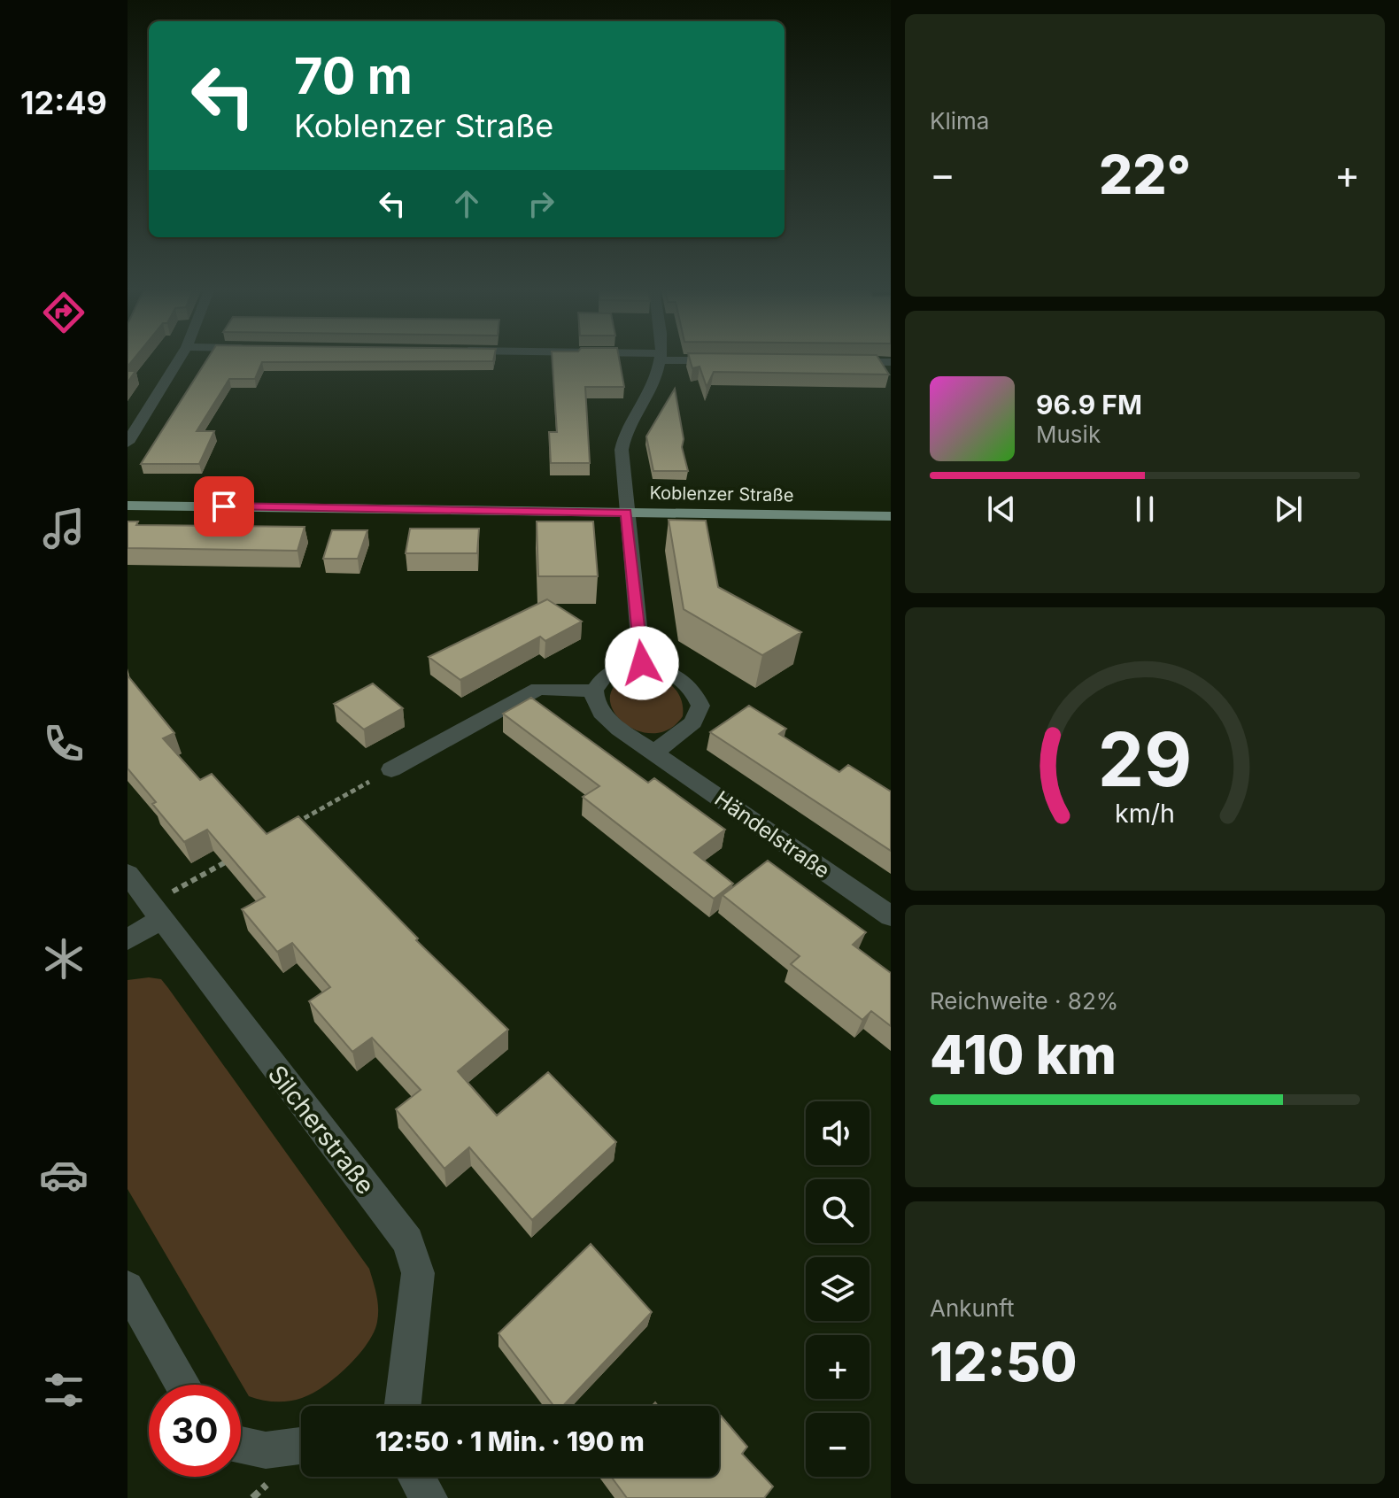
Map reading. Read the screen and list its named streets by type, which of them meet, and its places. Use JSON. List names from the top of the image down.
{
  "streets": {
    "main road": ["Koblenzer Straße"],
    "street": ["Händelstraße", "Silcherstraße"]
  },
  "page": {
    "tabs": "12:49",
    "tile": [
      "Klima",
      ["Reichweite · 82%", "410 km"],
      ["Ankunft", "12:50"]
    ],
    "turn": ["70 m", "Koblenzer Straße"],
    "heat": ["−", "22°", "+"],
    "song": ["96.9 FM", "Musik"],
    "map_buttons": ["+", "−"],
    "limit": "30",
    "trip": "12:50 · 1 Min. · 190 m",
    "gauge": ["29", "km/h"]
  }
}
